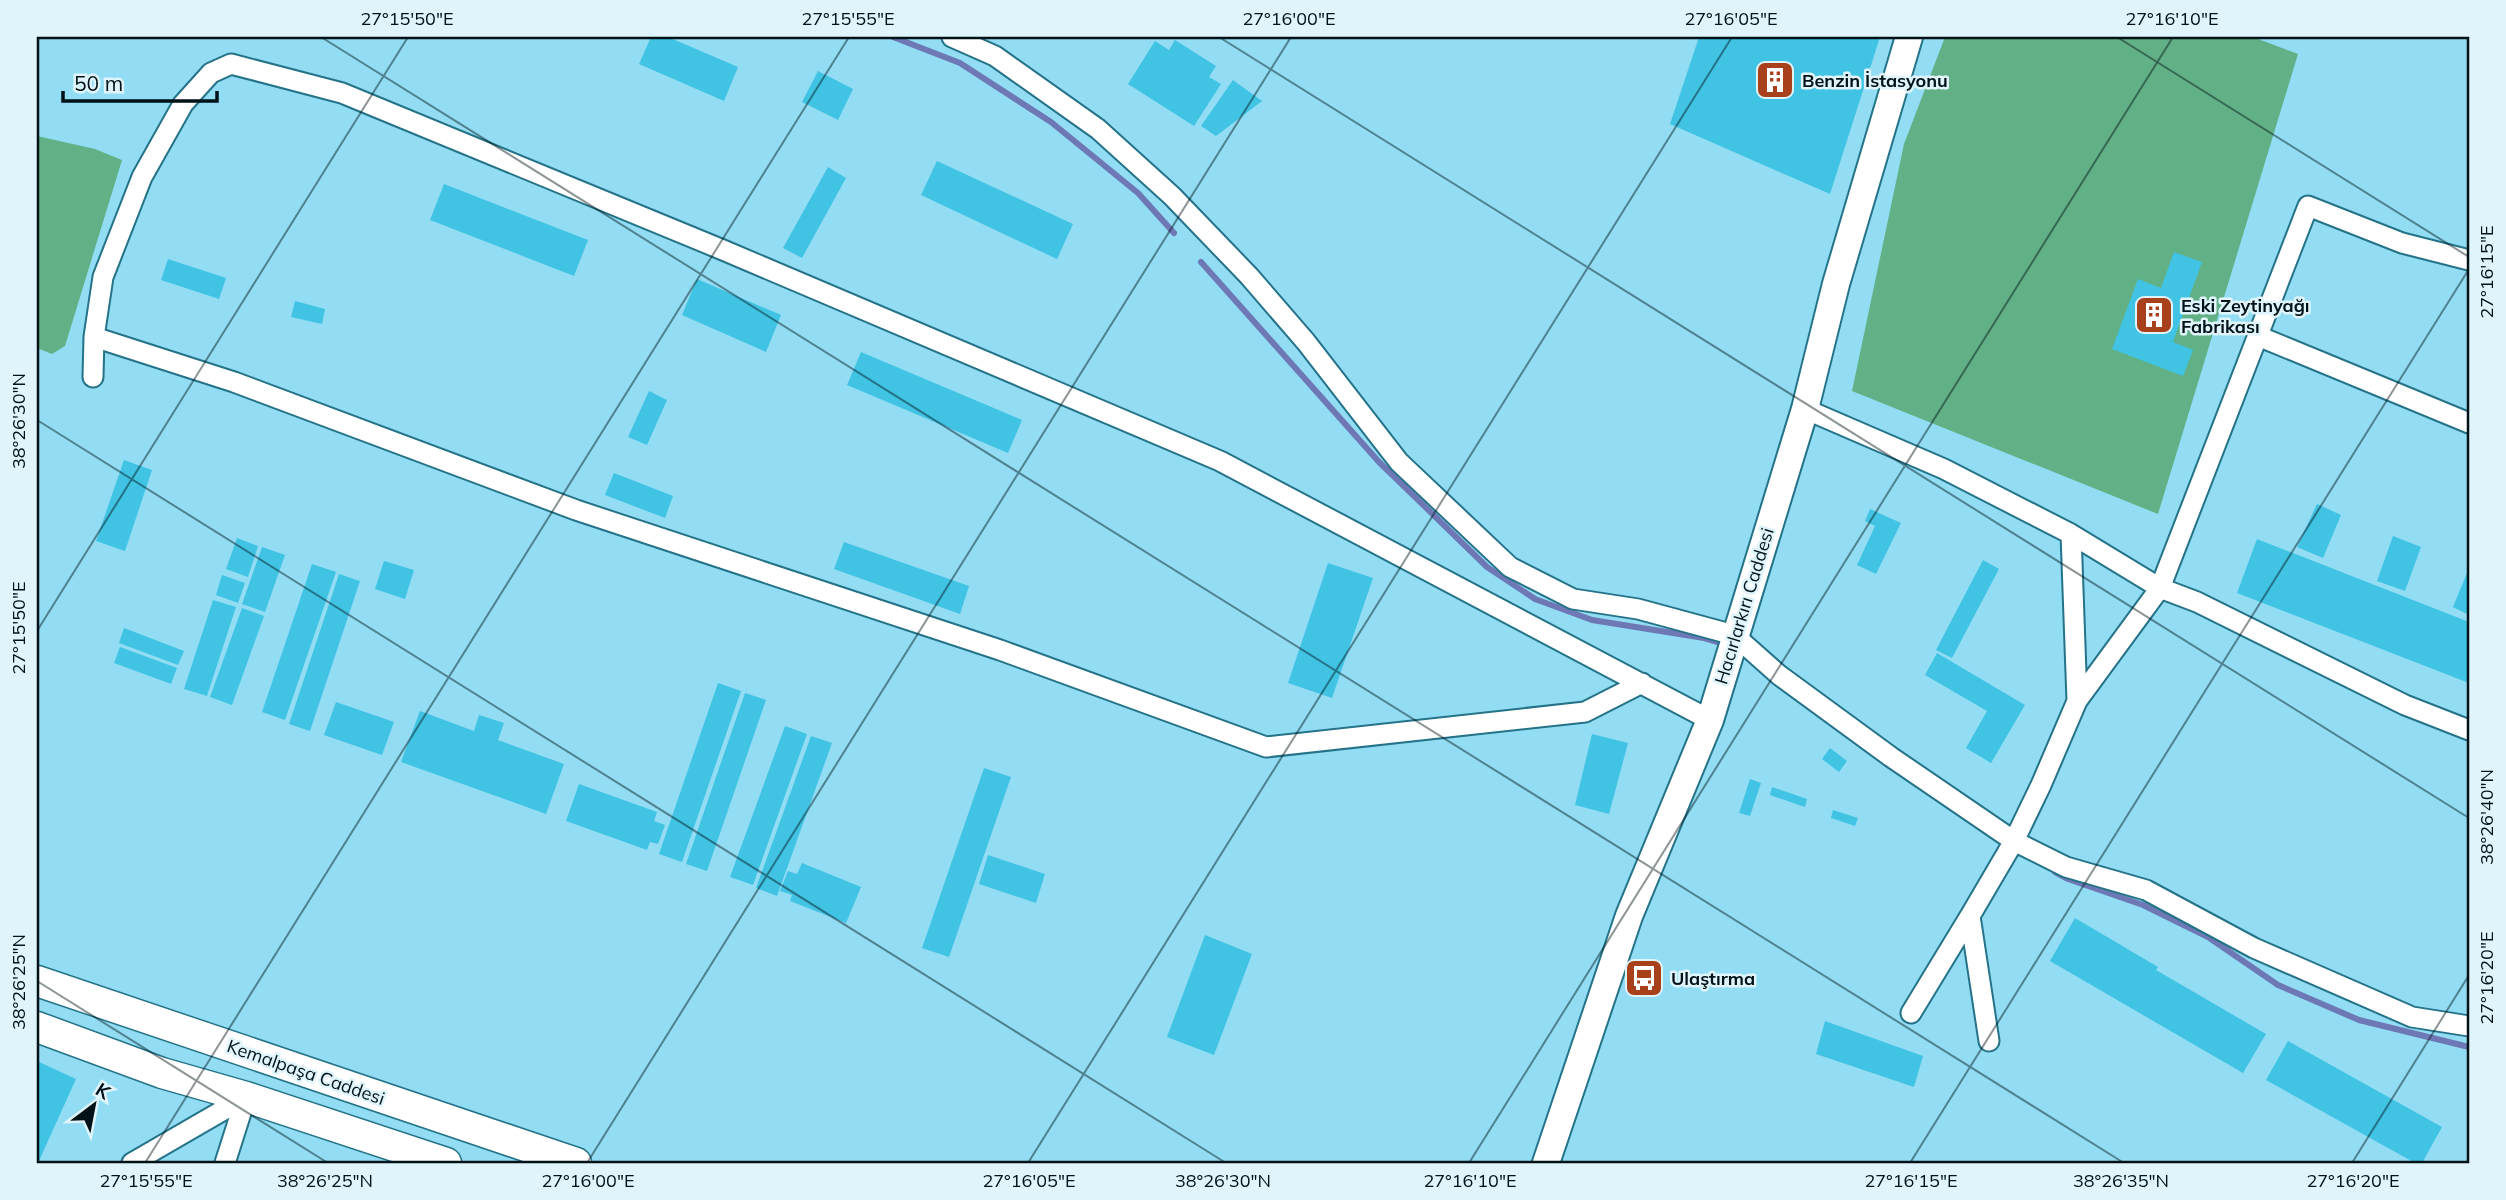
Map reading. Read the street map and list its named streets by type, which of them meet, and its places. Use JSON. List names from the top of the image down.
{
  "streets": {
    "main road": ["Kemalpaşa Caddesi"],
    "street": ["Hacırlarkırı Caddesi"]
  },
  "places": {
    "building": ["Benzin İstasyonu", "Eski Zeytinyağı Fabrikası"],
    "bus stop": ["Ulaştırma"]
  },
  "scale_bar": "50 m",
  "north": "top right",
  "coordinates": [
    "27°15'50\"E",
    "27°15'55\"E",
    "27°16'00\"E",
    "27°16'05\"E",
    "27°16'10\"E",
    "27°16'15\"E",
    "38°26'30\"N",
    "38°26'40\"N",
    "27°16'20\"E",
    "38°26'25\"N",
    "38°26'35\"N"
  ]
}
